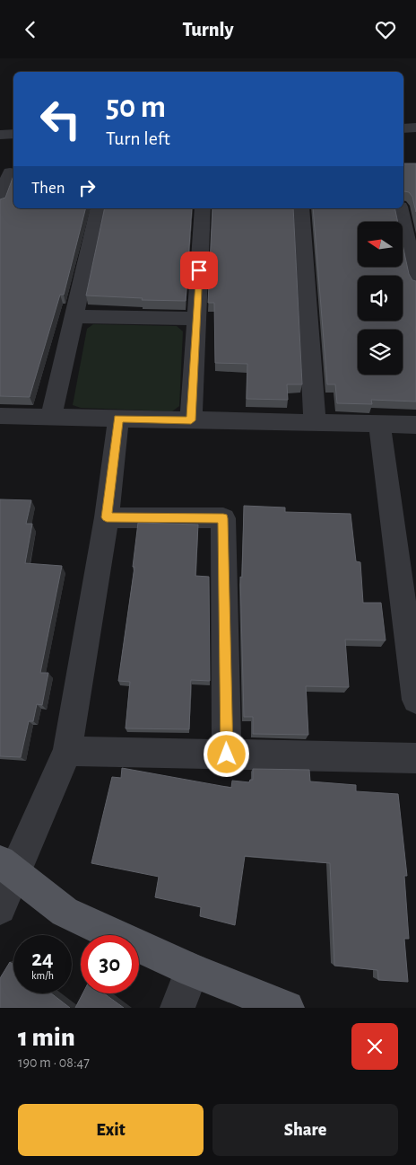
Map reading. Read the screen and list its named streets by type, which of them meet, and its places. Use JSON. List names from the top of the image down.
{
  "north": "left",
  "page": {
    "header": "Turnly",
    "turn": ["50 m", "Turn left"],
    "then": "Then",
    "speed": "24 km/h",
    "limit": "30",
    "heading": ["1 min", "190 m · 08:47"],
    "buttons": ["Exit", "Share"]
  }
}
